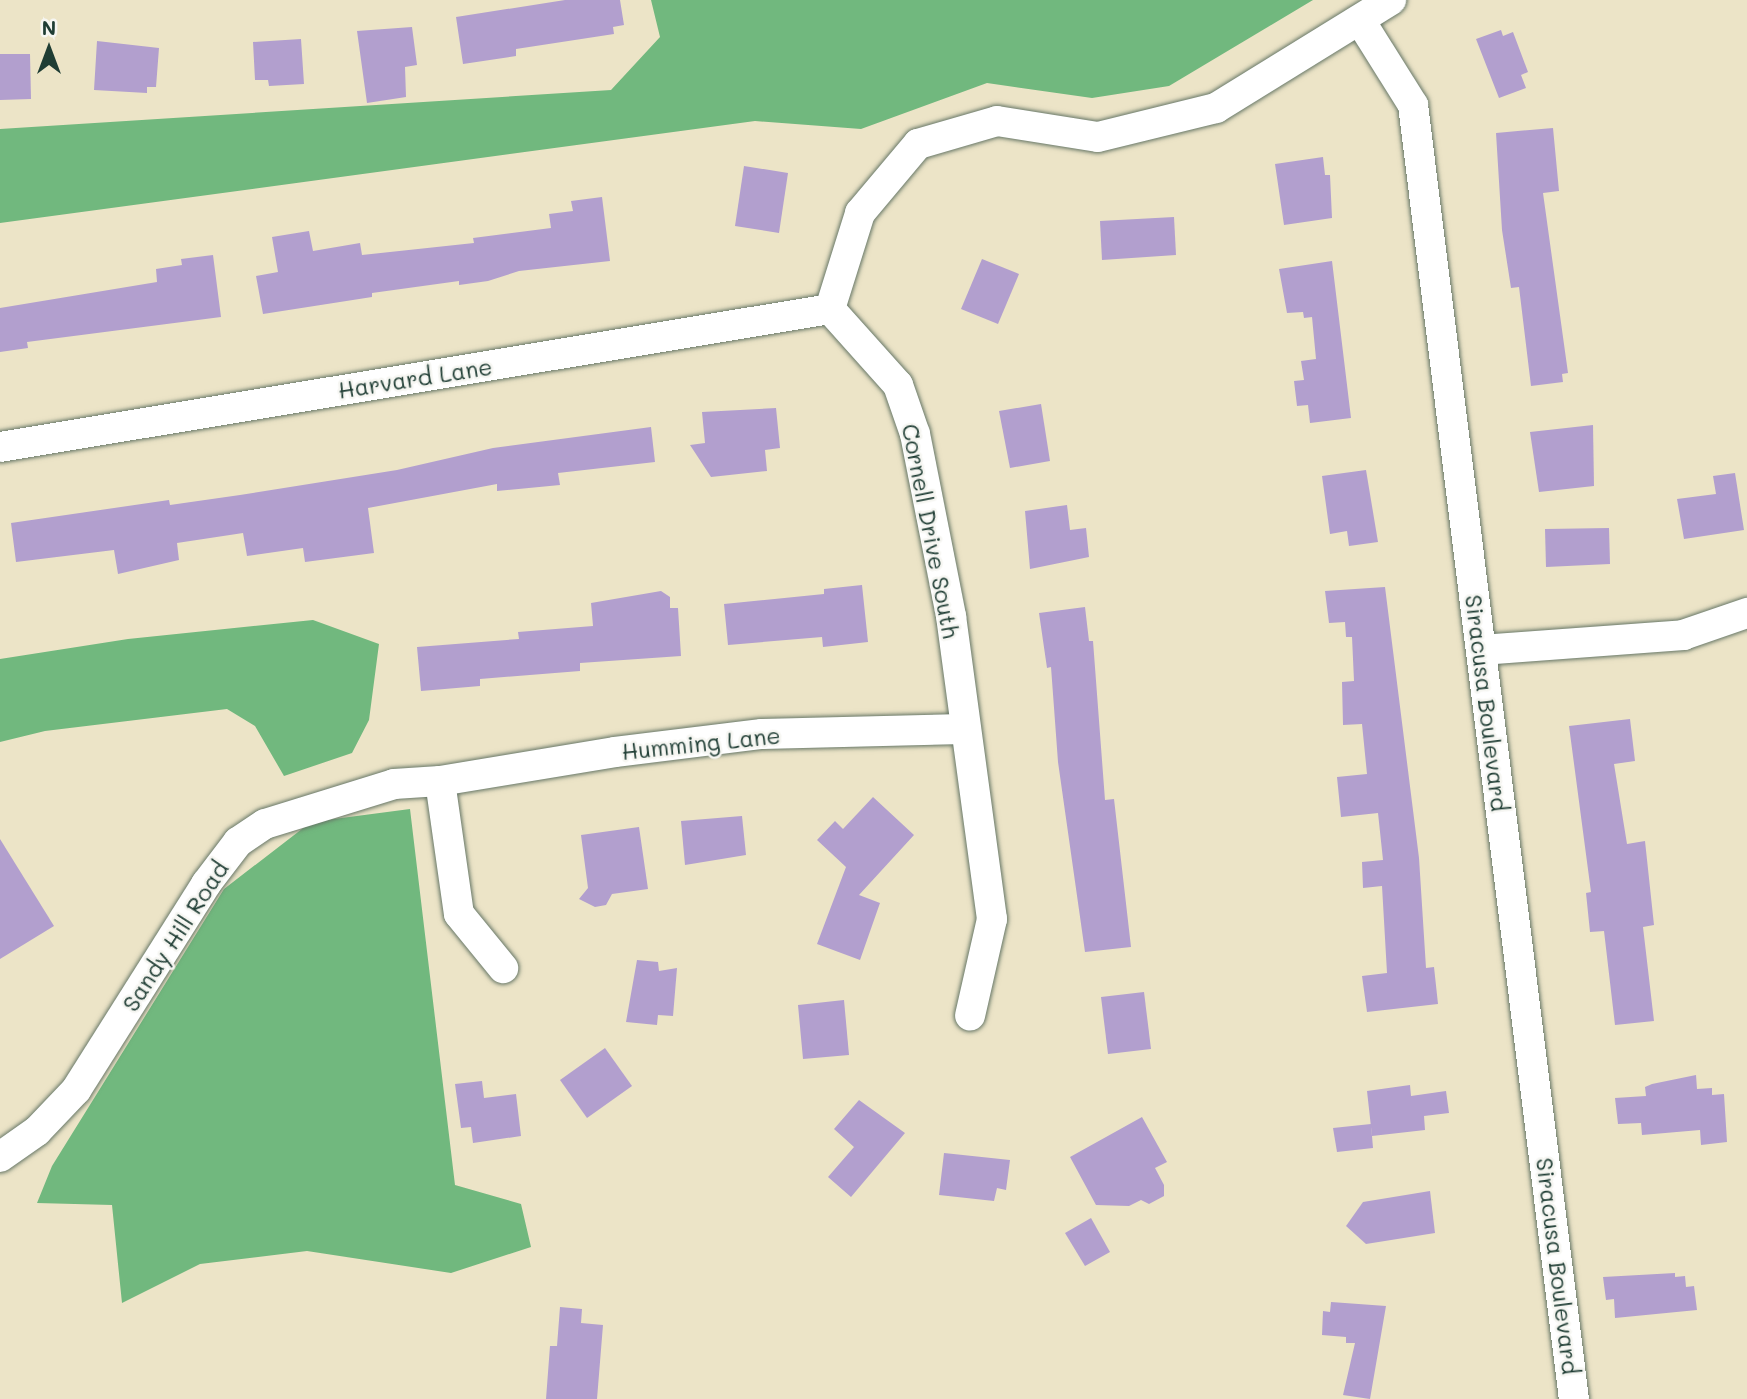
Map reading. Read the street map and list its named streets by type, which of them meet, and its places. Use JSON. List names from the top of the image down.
{
  "streets": {
    "street": [
      "Harvard Lane",
      "Cornell Drive South",
      "Siracusa Boulevard",
      "Humming Lane",
      "Sandy Hill Road"
    ]
  },
  "crossings": [
    ["Harvard Lane", "Cornell Drive South"],
    ["Cornell Drive South", "Humming Lane"],
    ["Humming Lane", "Sandy Hill Road"]
  ],
  "north": "top"
}
